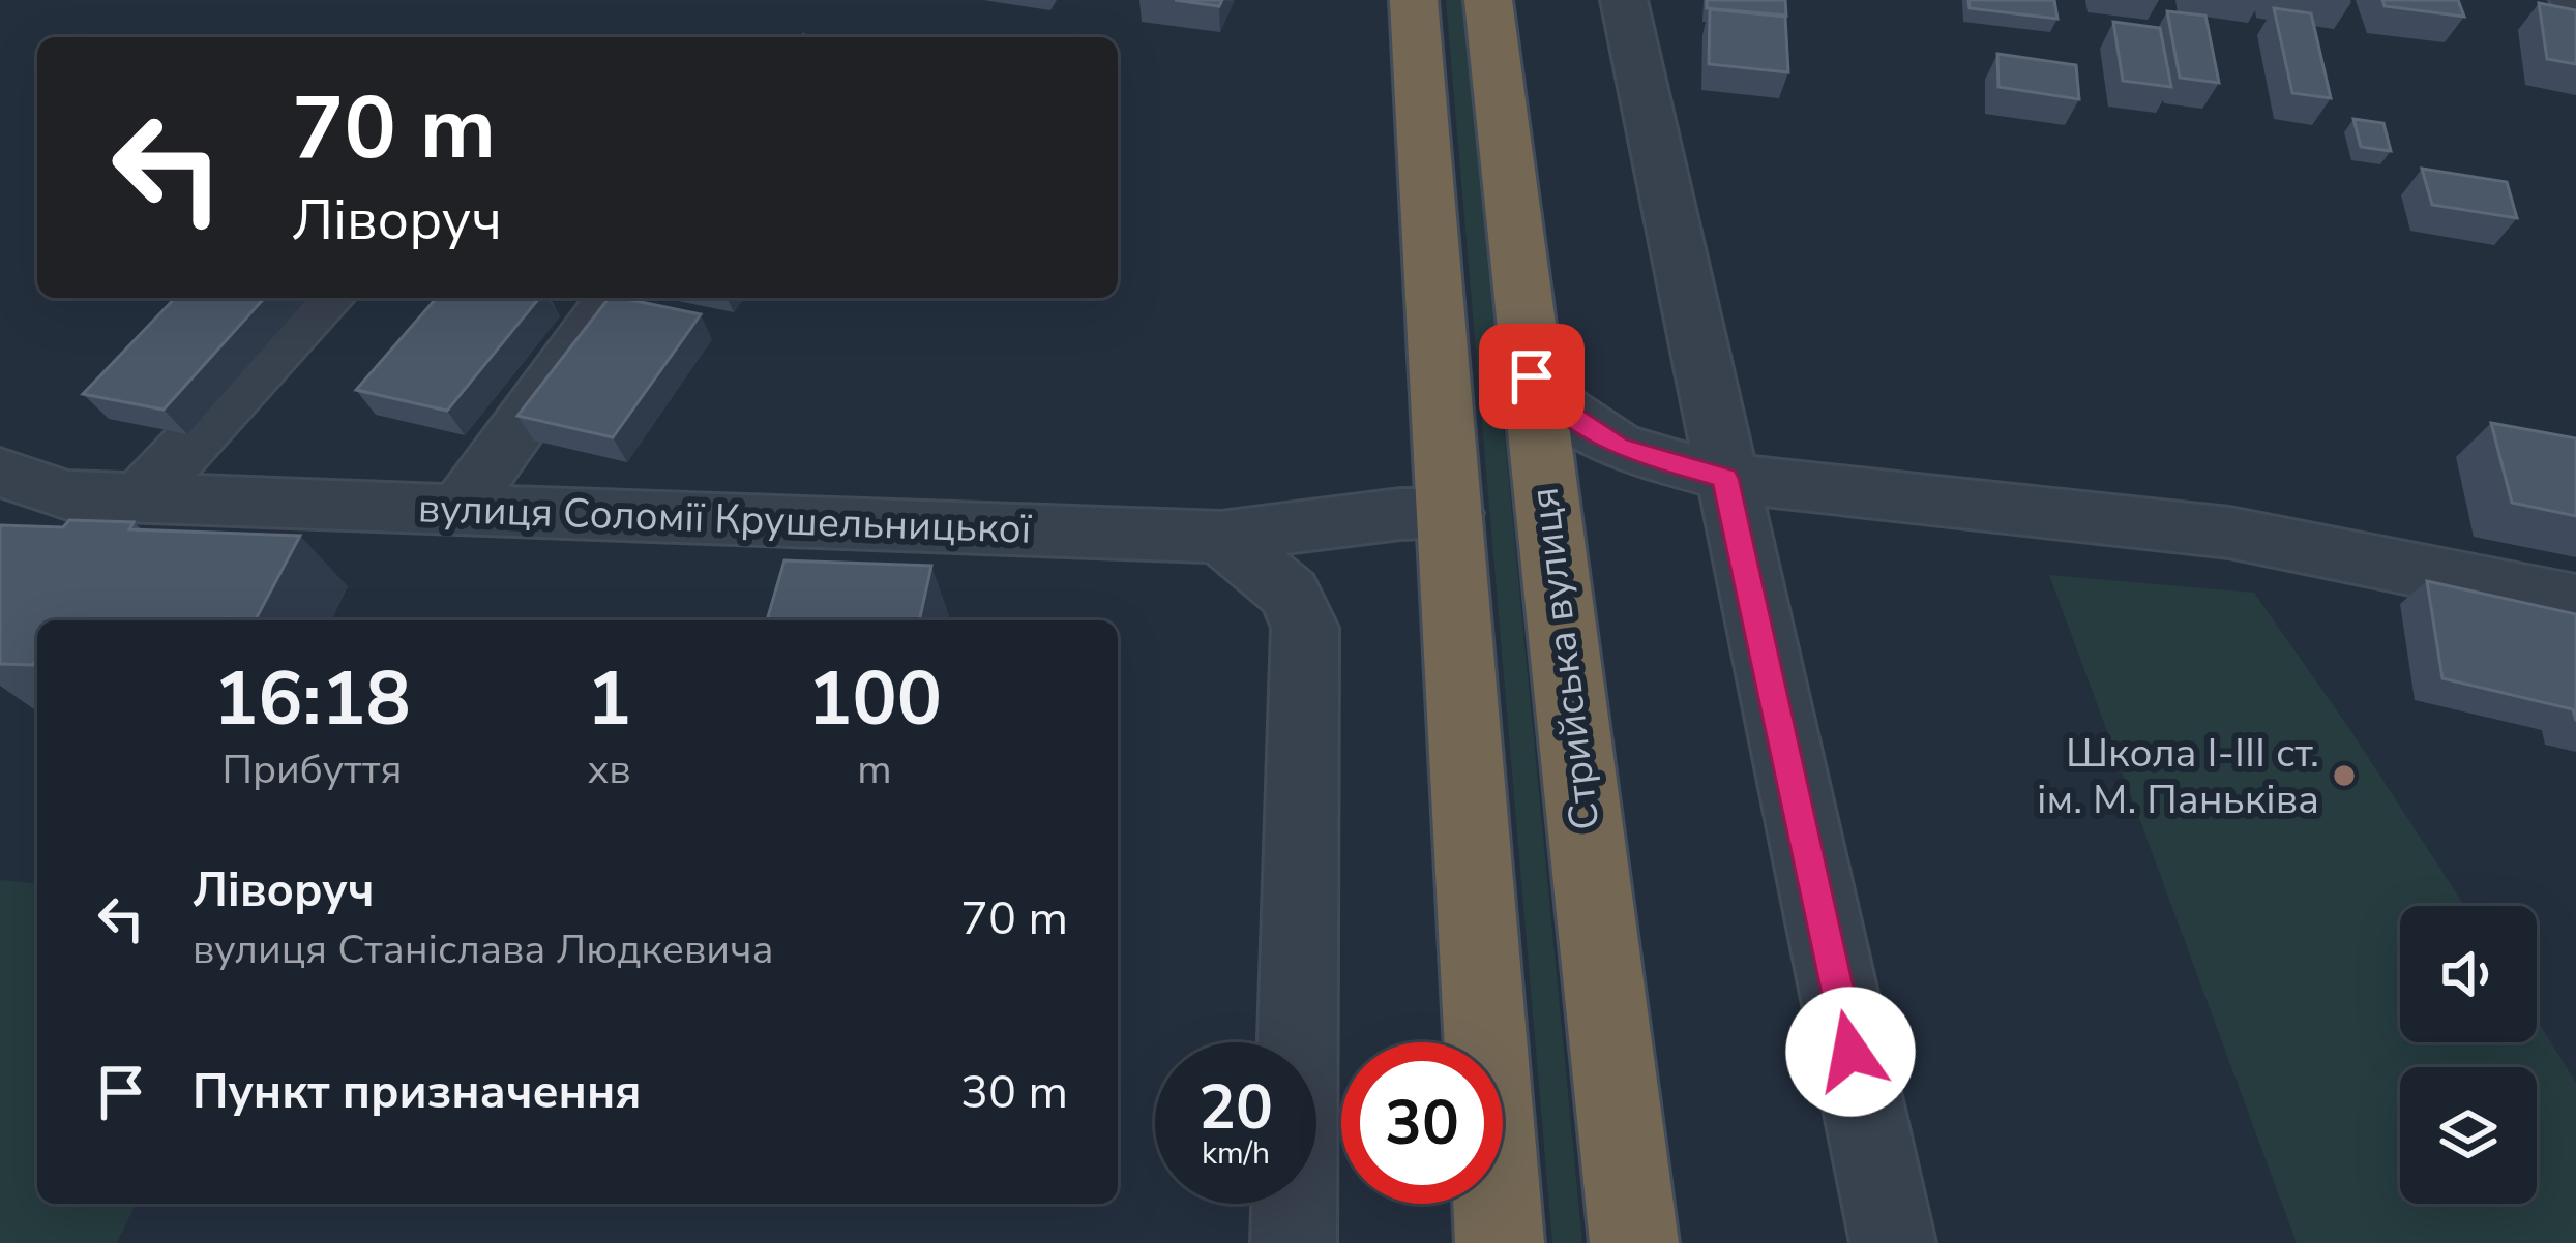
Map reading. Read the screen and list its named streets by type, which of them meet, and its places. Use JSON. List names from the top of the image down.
{
  "streets": {
    "highway": ["Стрийська вулиця"],
    "street": ["вулиця Соломії Крушельницької"]
  },
  "places": ["Школа І-ІІІ ст. ім. М. Паньківа"],
  "page": {
    "turn": ["70 m", "Ліворуч"],
    "eta": [
      "16:18",
      "Прибуття",
      "1",
      "хв",
      "100",
      "m"
    ],
    "list": [
      {
        "name": "Ліворуч",
        "note": "вулиця Станіслава Людкевича",
        "value": "70 m"
      },
      {
        "name": "Пункт призначення",
        "value": "30 m"
      }
    ],
    "speed": "20 km/h",
    "limit": "30"
  }
}
